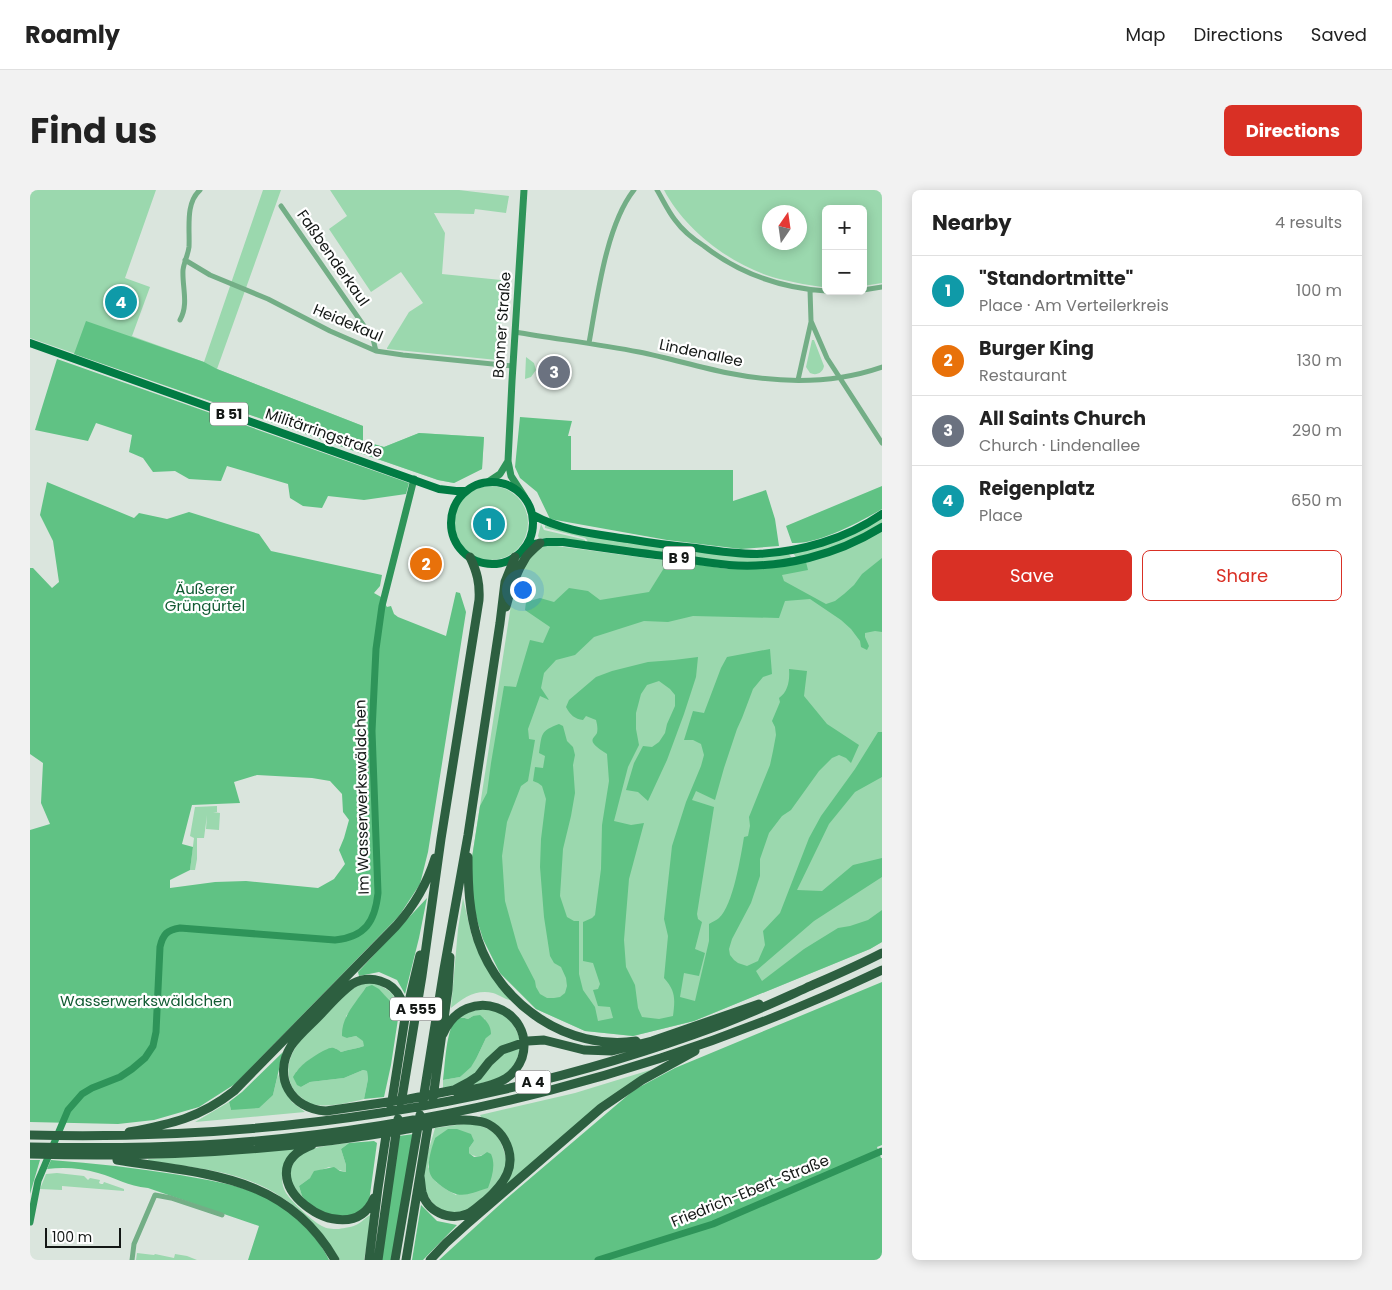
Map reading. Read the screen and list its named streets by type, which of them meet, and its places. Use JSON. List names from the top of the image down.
{
  "streets": {
    "highway": ["A 555", "A 4"],
    "main road": ["B 51", "Militärringstraße", "B 9"],
    "street": [
      "Faßbenderkaul",
      "Heidekaul",
      "Bonner Straße",
      "Lindenallee",
      "Im Wasserwerkswäldchen",
      "Friedrich-Ebert-Straße"
    ]
  },
  "crossings": [
    ["Faßbenderkaul", "Heidekaul"],
    ["Heidekaul", "Bonner Straße"],
    ["Bonner Straße", "Lindenallee"],
    ["Bonner Straße", "Militärringstraße"],
    ["Bonner Straße", "B 9"],
    ["Bonner Straße", "A 555"],
    ["Militärringstraße", "B 9"],
    ["Militärringstraße", "Im Wasserwerkswäldchen"],
    ["Militärringstraße", "A 555"],
    ["B 9", "A 555"]
  ],
  "parks": ["Äußerer Grüngürtel", "Wasserwerkswäldchen"],
  "scale_bar": "100 m",
  "north": "top",
  "page": {
    "header": "Roamly",
    "nav": ["Map", "Directions", "Saved"],
    "title": "Find us",
    "buttons": [
      "Directions",
      ["Save", "Share"]
    ],
    "heading": ["Nearby", "4 results"],
    "map_buttons": ["+", "−"],
    "list": [
      {
        "mark": "1",
        "name": "\"Standortmitte\"",
        "note": "Place · Am Verteilerkreis",
        "value": "100 m"
      },
      {
        "mark": "2",
        "name": "Burger King",
        "note": "Restaurant",
        "value": "130 m"
      },
      {
        "mark": "3",
        "name": "All Saints Church",
        "note": "Church · Lindenallee",
        "value": "290 m"
      },
      {
        "mark": "4",
        "name": "Reigenplatz",
        "note": "Place",
        "value": "650 m"
      }
    ],
    "pins": [
      "4",
      "3",
      "1",
      "2"
    ],
    "scale": "100 m"
  }
}
